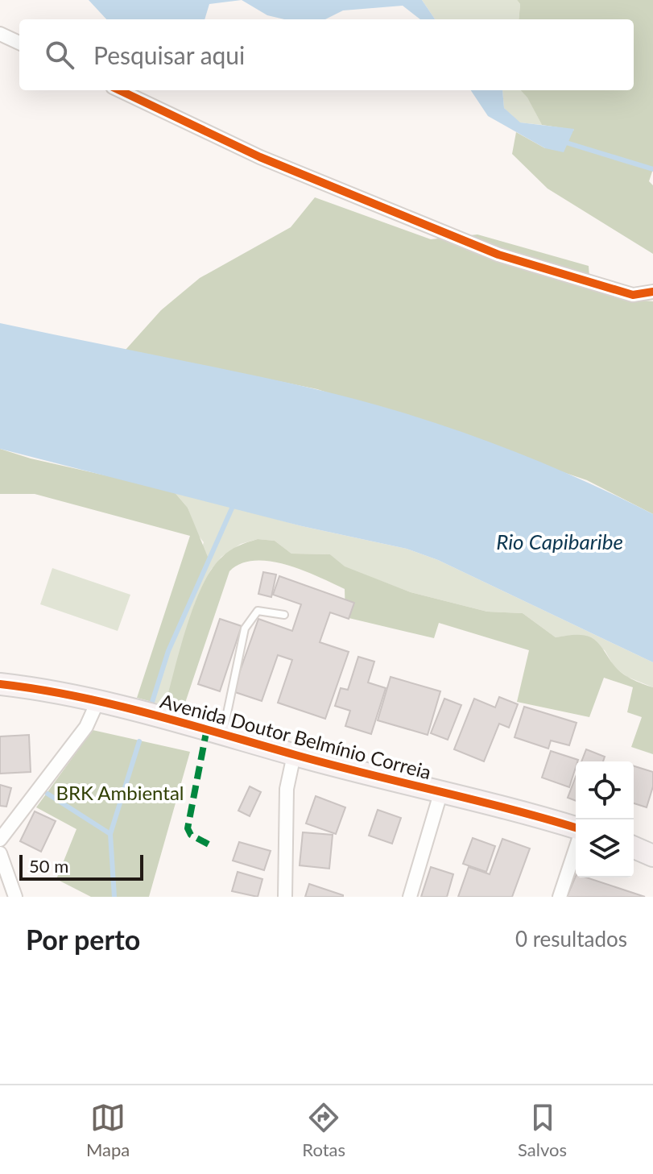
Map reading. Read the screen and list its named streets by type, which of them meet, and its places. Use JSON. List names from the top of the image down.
{
  "streets": {
    "main road": ["Avenida Doutor Belmínio Correia"]
  },
  "water": ["Rio Capibaribe"],
  "parks": ["BRK Ambiental"],
  "scale_bar": "50 m",
  "page": {
    "search": "Pesquisar aqui",
    "scale": "50 m",
    "heading": ["Por perto", "0 resultados"],
    "nav": ["Mapa", "Rotas", "Salvos"]
  }
}
